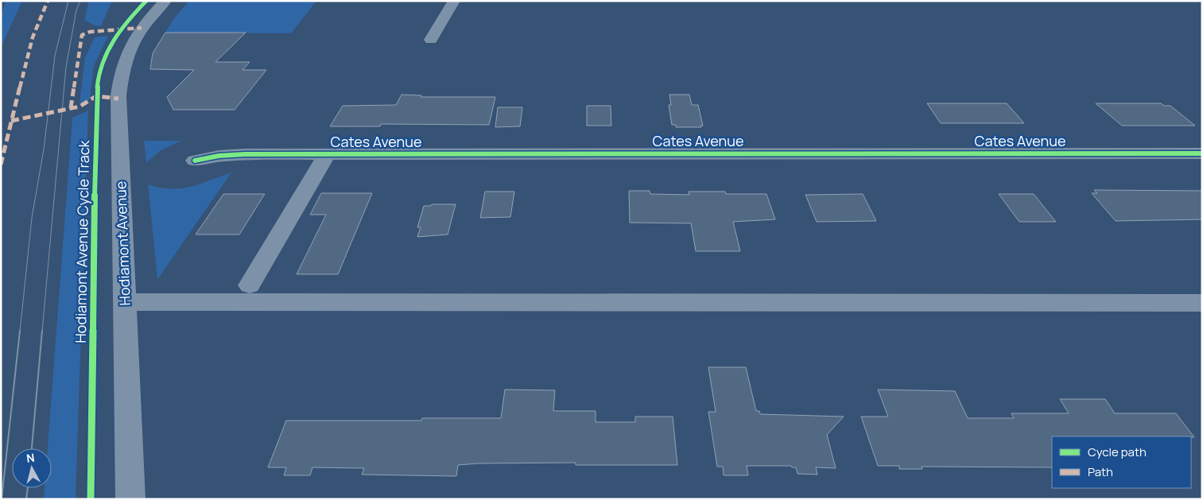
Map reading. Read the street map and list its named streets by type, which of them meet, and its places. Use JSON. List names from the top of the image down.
{
  "streets": {
    "street": ["Cates Avenue", "Hodiamont Avenue"],
    "cycle path": ["Hodiamont Avenue Cycle Track"]
  },
  "legend": ["Cycle path", "Path"],
  "north": "top"
}
